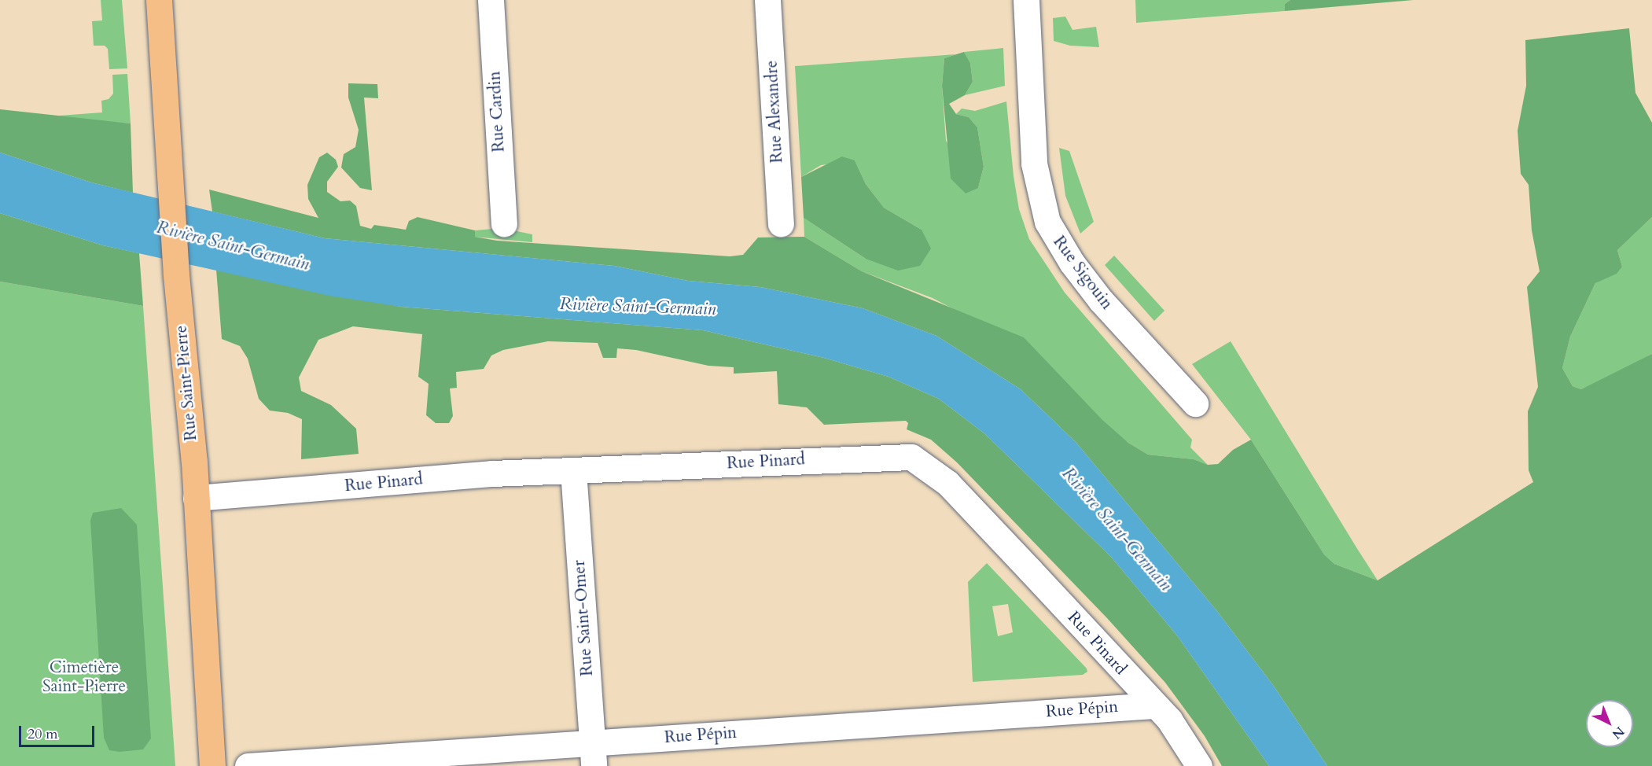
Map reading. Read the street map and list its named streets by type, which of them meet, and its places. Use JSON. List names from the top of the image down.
{
  "streets": {
    "main road": ["Rue Saint-Pierre"],
    "street": [
      "Rue Cardin",
      "Rue Alexandre",
      "Rue Sigouin",
      "Rue Pinard",
      "Rue Saint-Omer",
      "Rue Pépin"
    ]
  },
  "crossings": [
    ["Rue Saint-Pierre", "Rue Pinard"],
    ["Rue Pinard", "Rue Saint-Omer"],
    ["Rue Pinard", "Rue Pépin"],
    ["Rue Saint-Omer", "Rue Pépin"]
  ],
  "water": ["Rivière Saint-Germain"],
  "parks": ["Cimetière Saint-Pierre"],
  "scale_bar": "20 m",
  "north": "bottom right"
}
